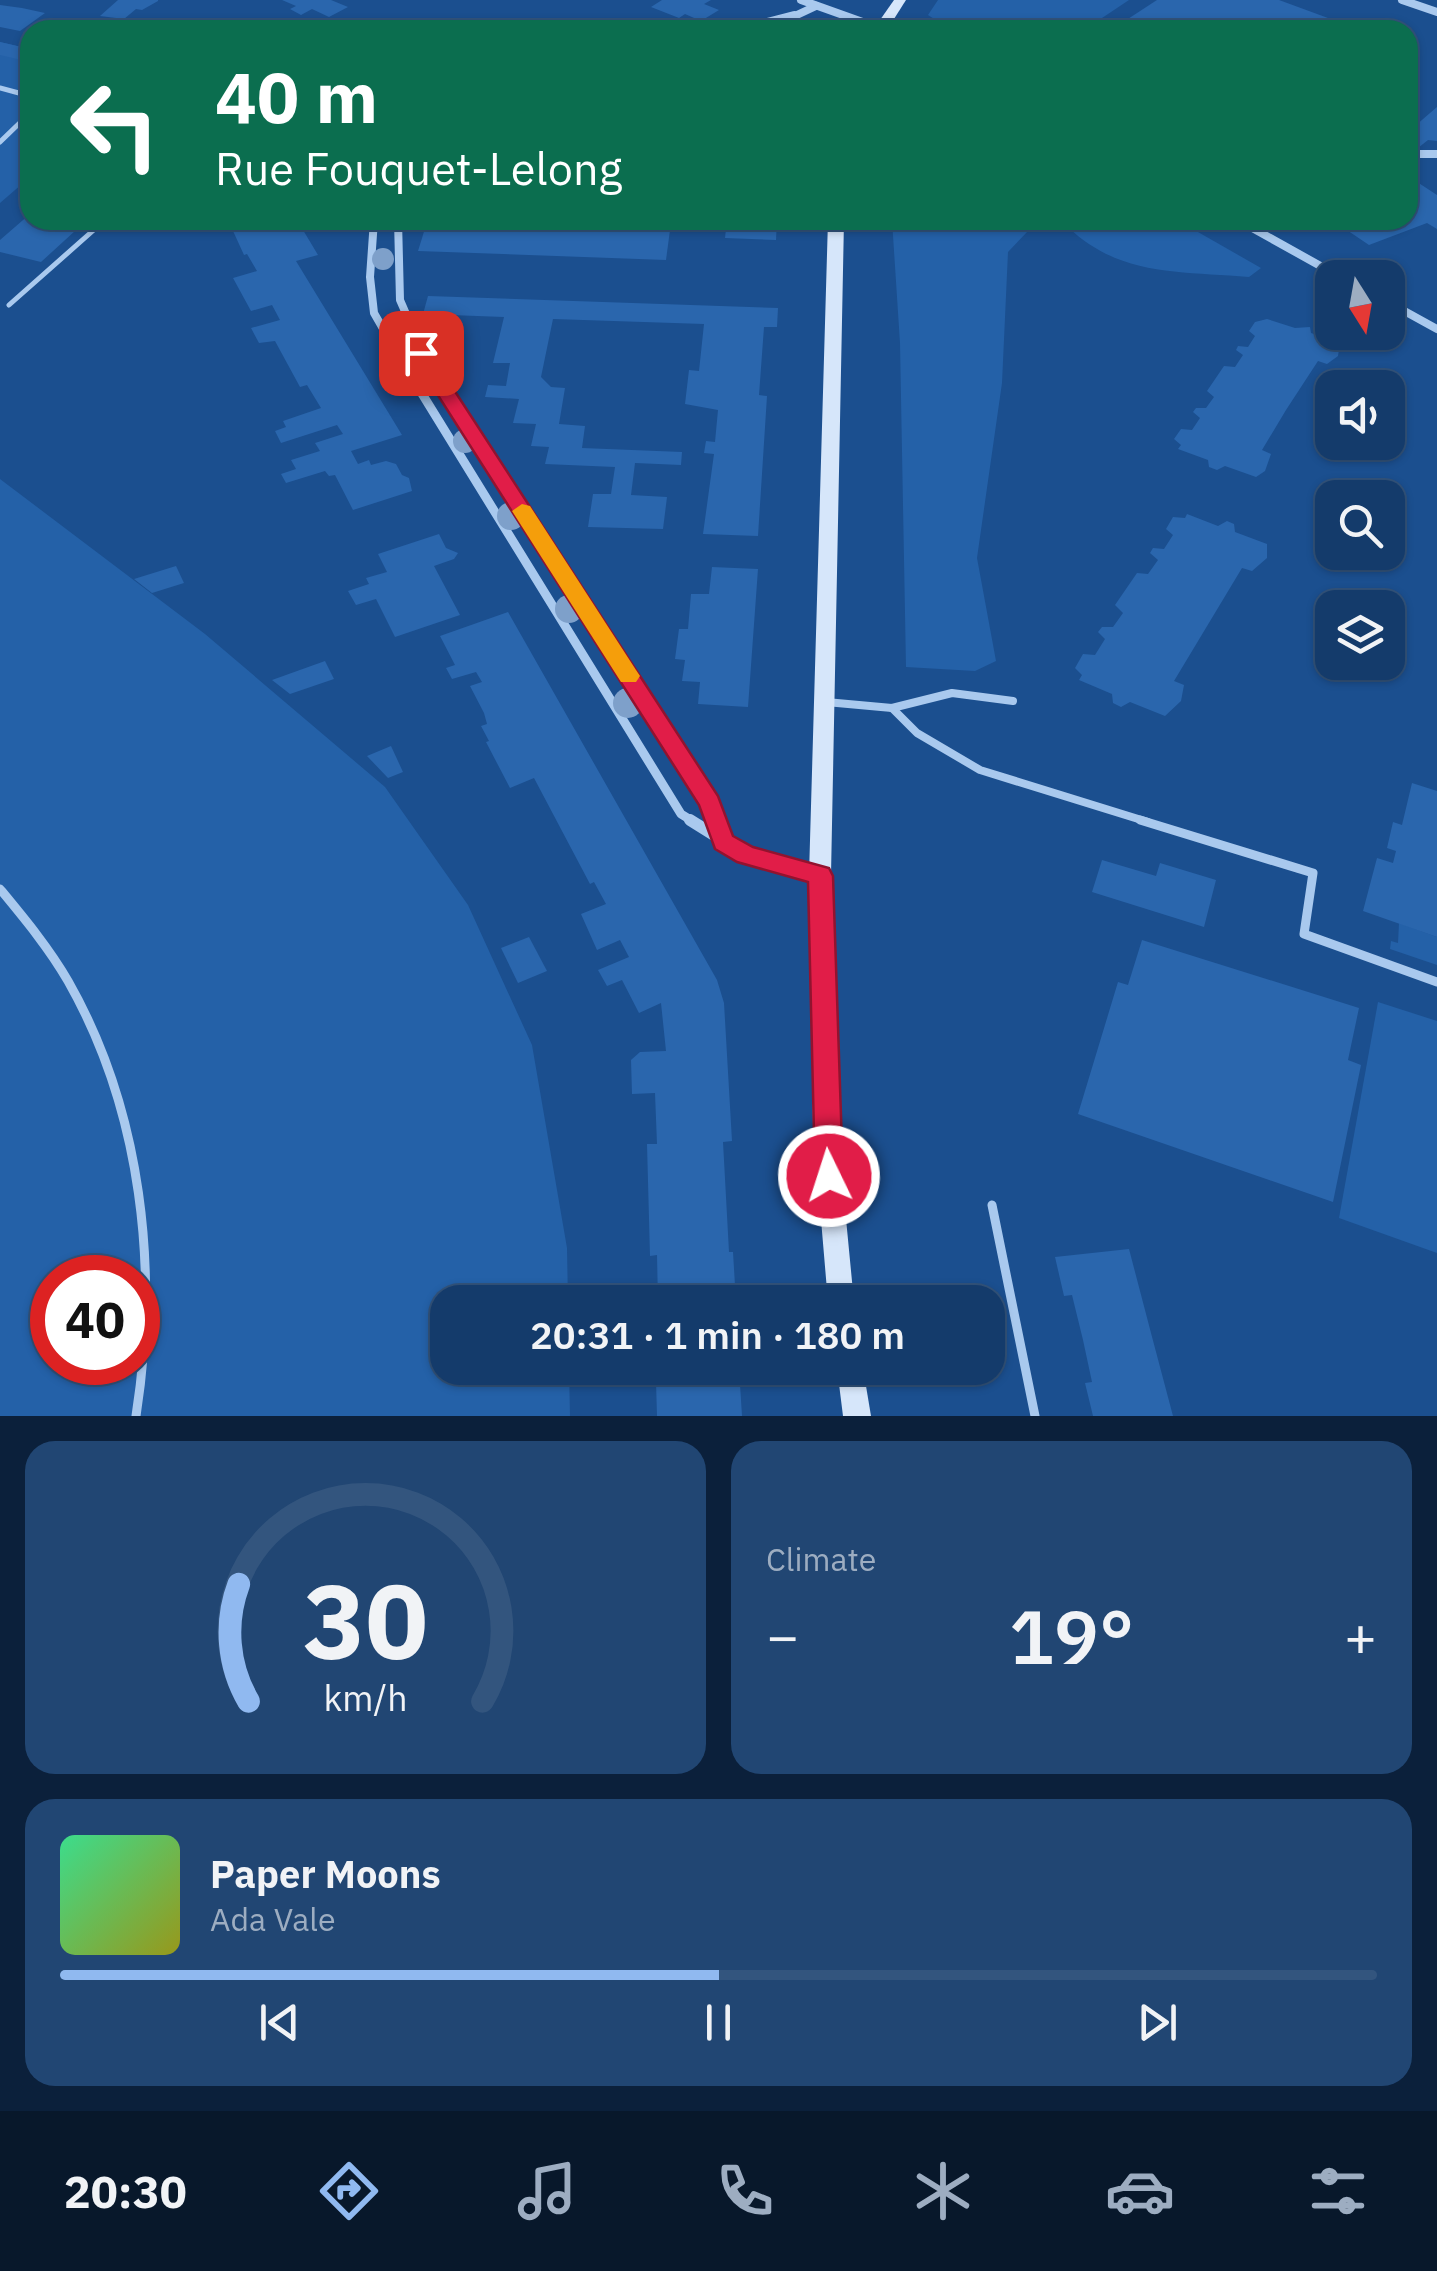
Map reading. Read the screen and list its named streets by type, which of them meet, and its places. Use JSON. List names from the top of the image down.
{
  "north": "bottom",
  "page": {
    "turn": ["40 m", "Rue Fouquet-Lelong"],
    "limit": "40",
    "trip": "20:31 · 1 min · 180 m",
    "tile": "Climate",
    "heat": ["−", "19°", "+"],
    "song": ["Paper Moons", "Ada Vale"],
    "tabs": "20:30",
    "gauge": ["30", "km/h"]
  }
}
